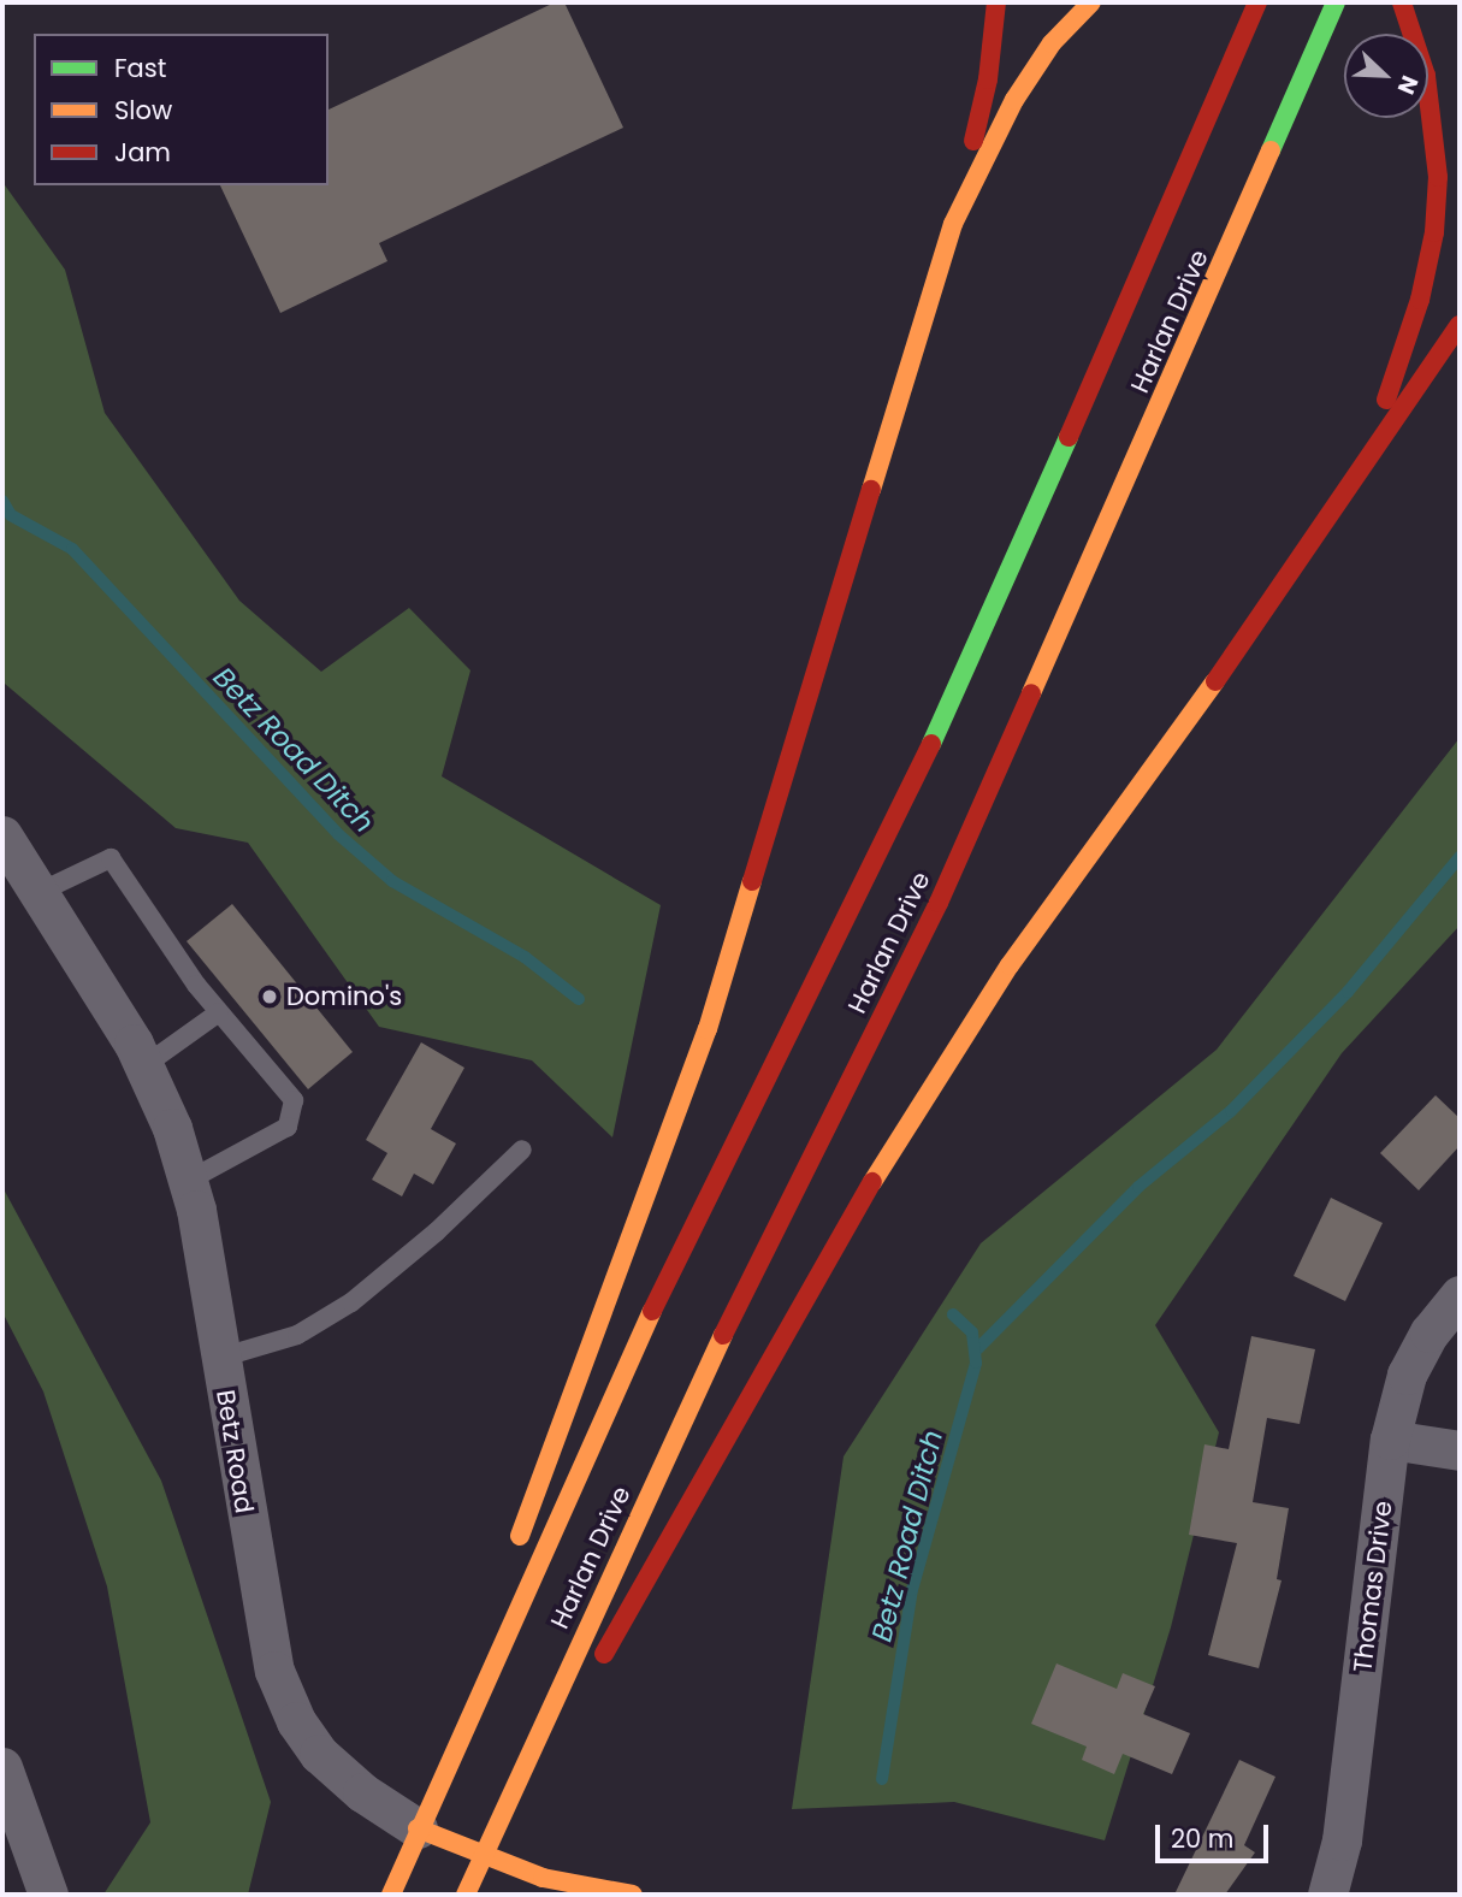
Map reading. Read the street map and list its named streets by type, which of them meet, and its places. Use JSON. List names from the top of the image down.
{
  "streets": {
    "main road": ["Harlan Drive", "Betz Road"],
    "street": ["Thomas Drive"]
  },
  "crossings": [
    ["Harlan Drive", "Betz Road"]
  ],
  "water": ["Betz Road Ditch"],
  "places": ["Domino's"],
  "legend": ["Fast", "Slow", "Jam"],
  "scale_bar": "20 m",
  "north": "bottom right"
}
